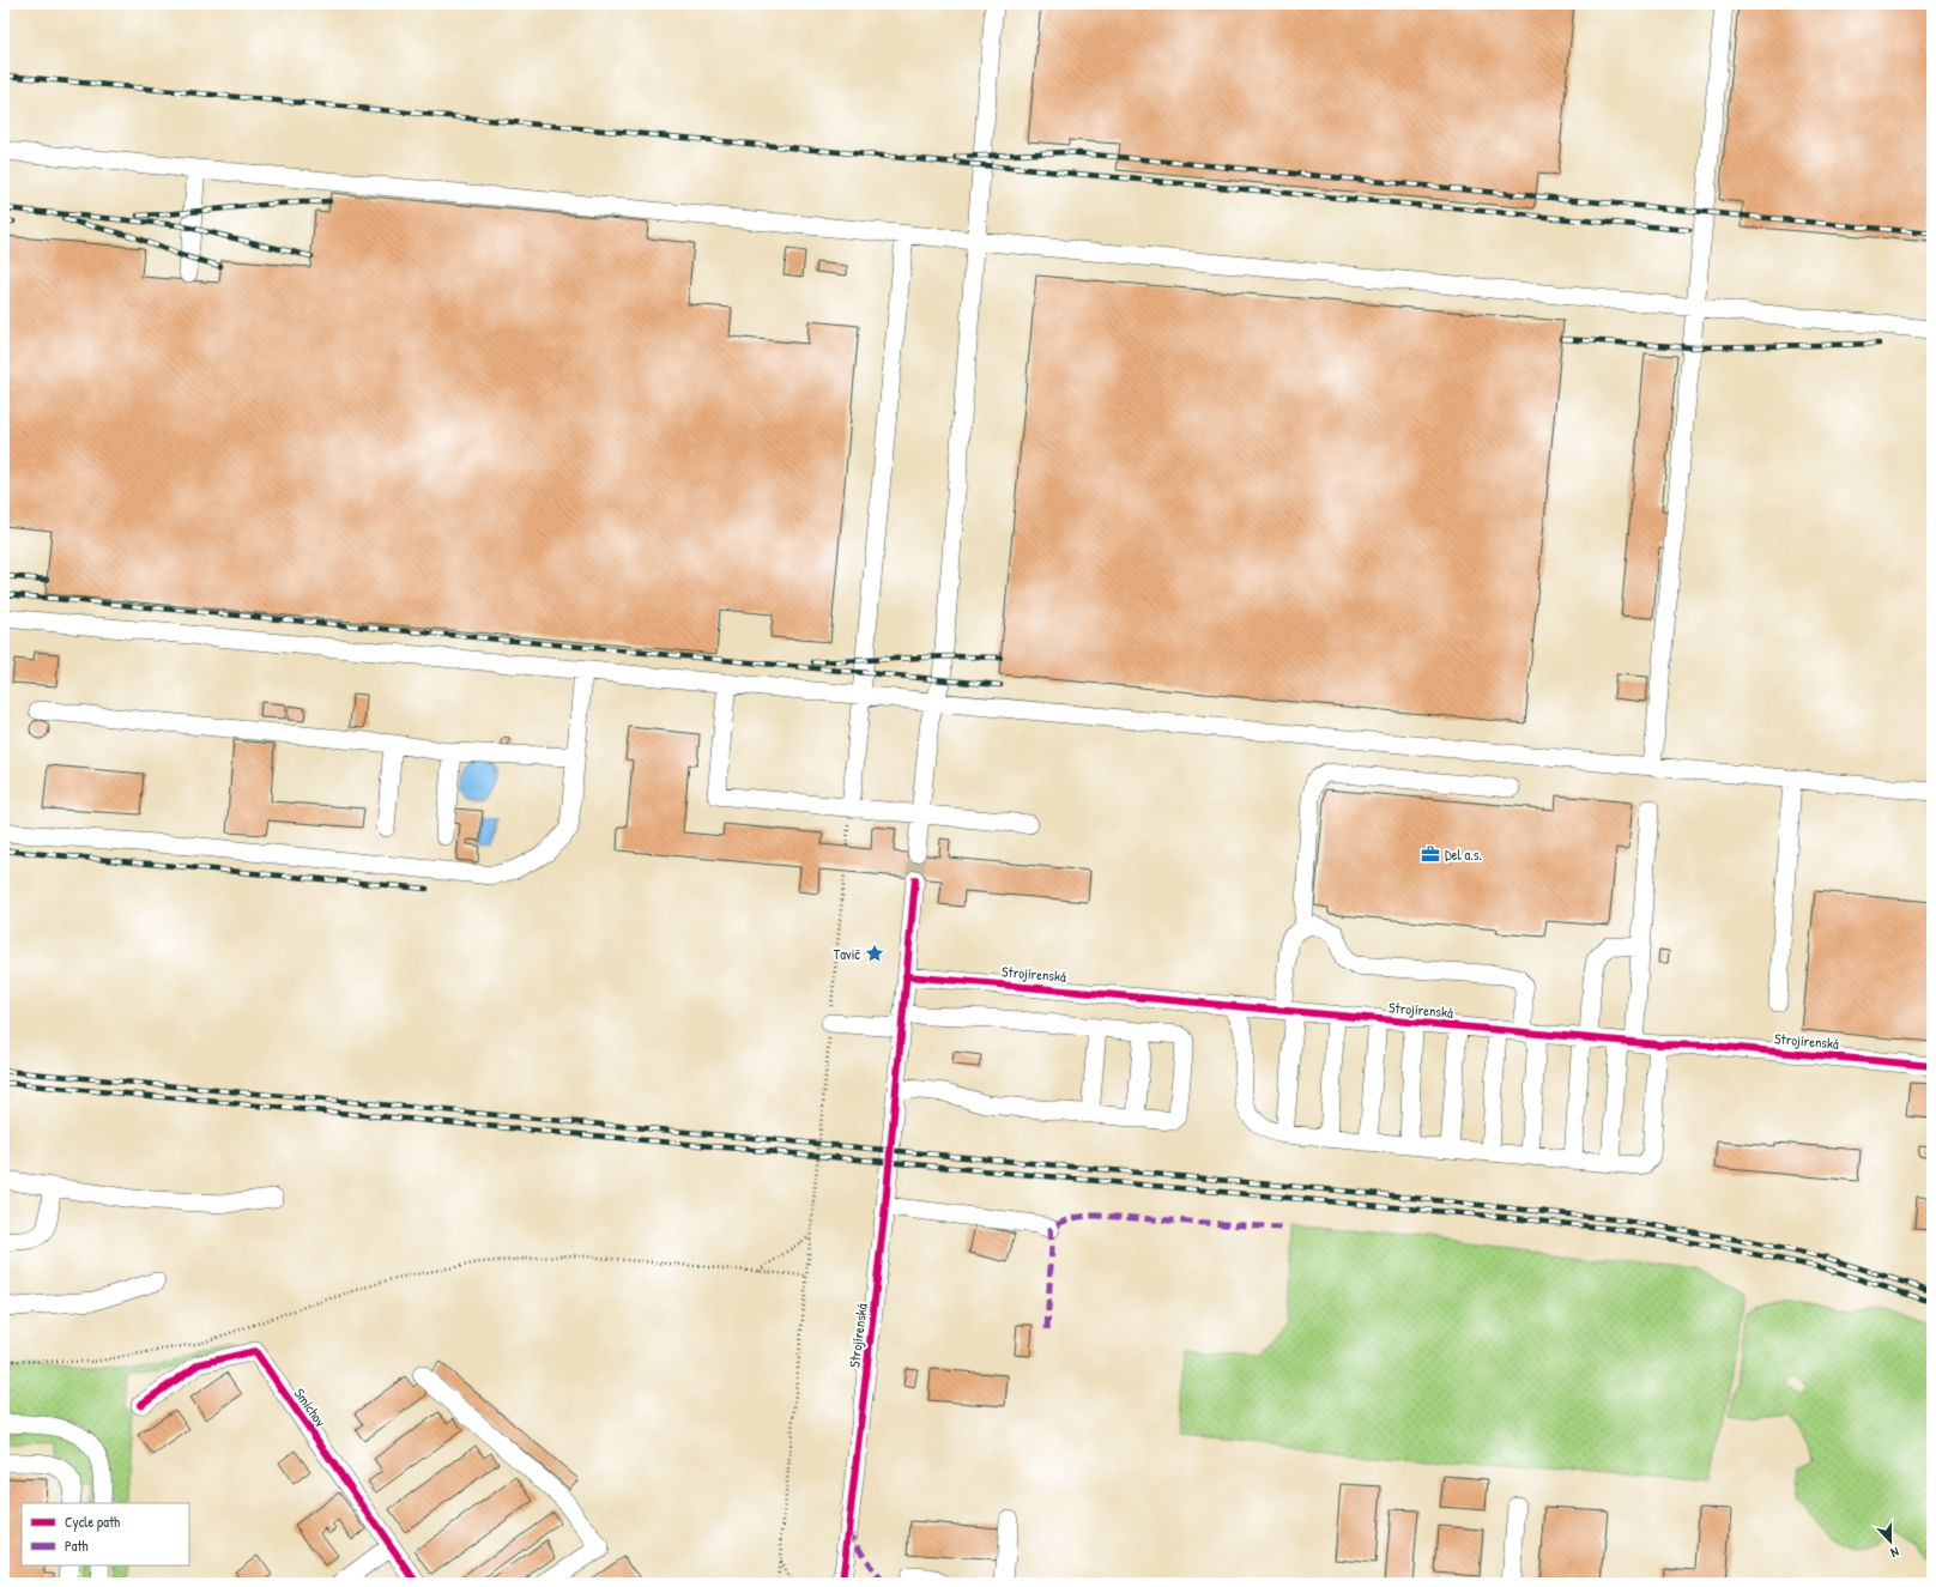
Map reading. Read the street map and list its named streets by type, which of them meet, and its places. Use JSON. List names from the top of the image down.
{
  "streets": {
    "street": ["Strojírenská", "Smíchov"]
  },
  "places": {
    "office": ["Del a.s."],
    "place": ["Tavič"]
  },
  "legend": ["Cycle path", "Path"],
  "north": "bottom"
}
